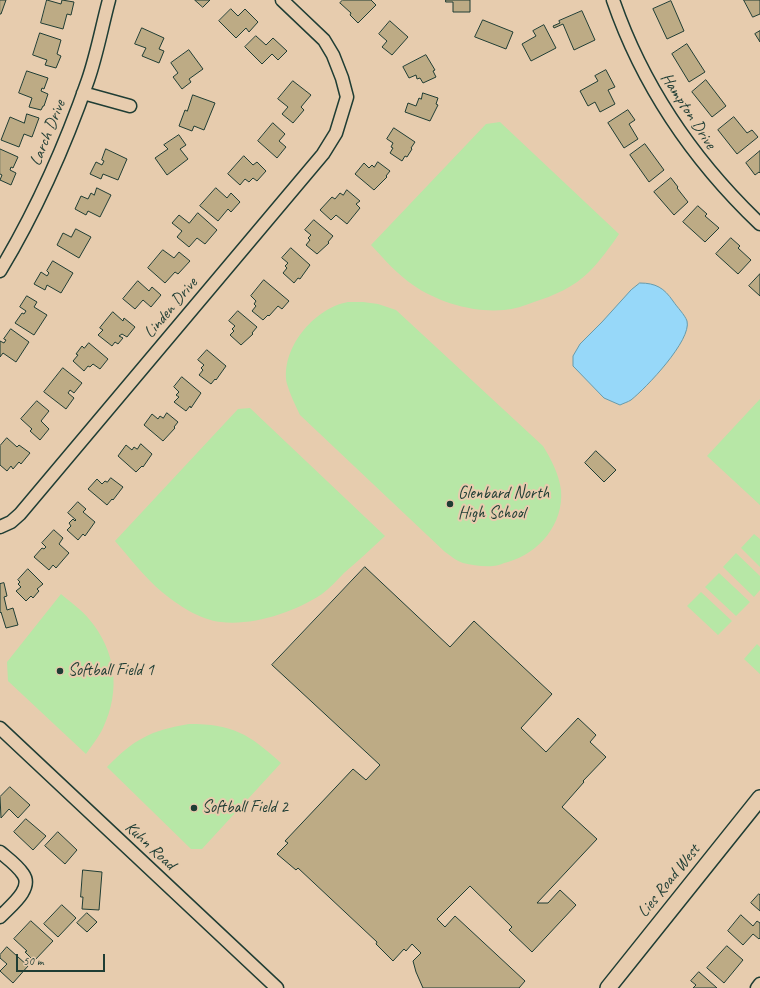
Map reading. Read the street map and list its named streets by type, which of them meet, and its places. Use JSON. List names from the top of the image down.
{
  "streets": {
    "street": [
      "Hampton Drive",
      "Larch Drive",
      "Linden Drive",
      "Kuhn Road",
      "Lies Road West"
    ]
  },
  "places": ["Glenbard North High School", "Softball Field 1", "Softball Field 2"],
  "scale_bar": "50 m"
}
